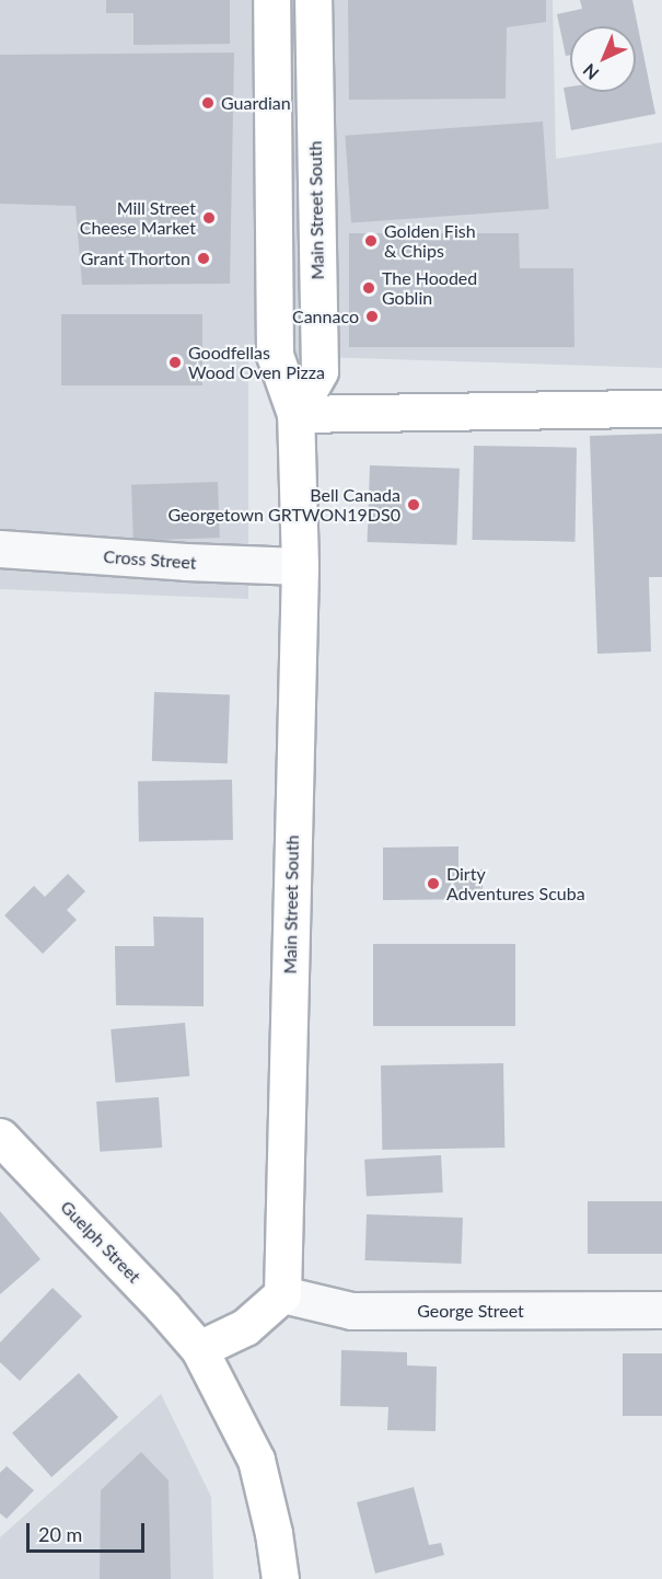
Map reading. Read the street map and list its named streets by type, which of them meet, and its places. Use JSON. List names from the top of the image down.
{
  "streets": {
    "main road": ["Main Street South", "Guelph Street"],
    "street": ["Cross Street", "George Street"]
  },
  "crossings": [
    ["Main Street South", "Cross Street"],
    ["Main Street South", "George Street"]
  ],
  "places": [
    "Guardian",
    "Mill Street Cheese Market",
    "Golden Fish & Chips",
    "Grant Thorton",
    "The Hooded Goblin",
    "Cannaco",
    "Goodfellas Wood Oven Pizza",
    "Bell Canada Georgetown GRTWON19DS0",
    "Dirty Adventures Scuba"
  ],
  "scale_bar": "20 m",
  "north": "bottom left"
}
